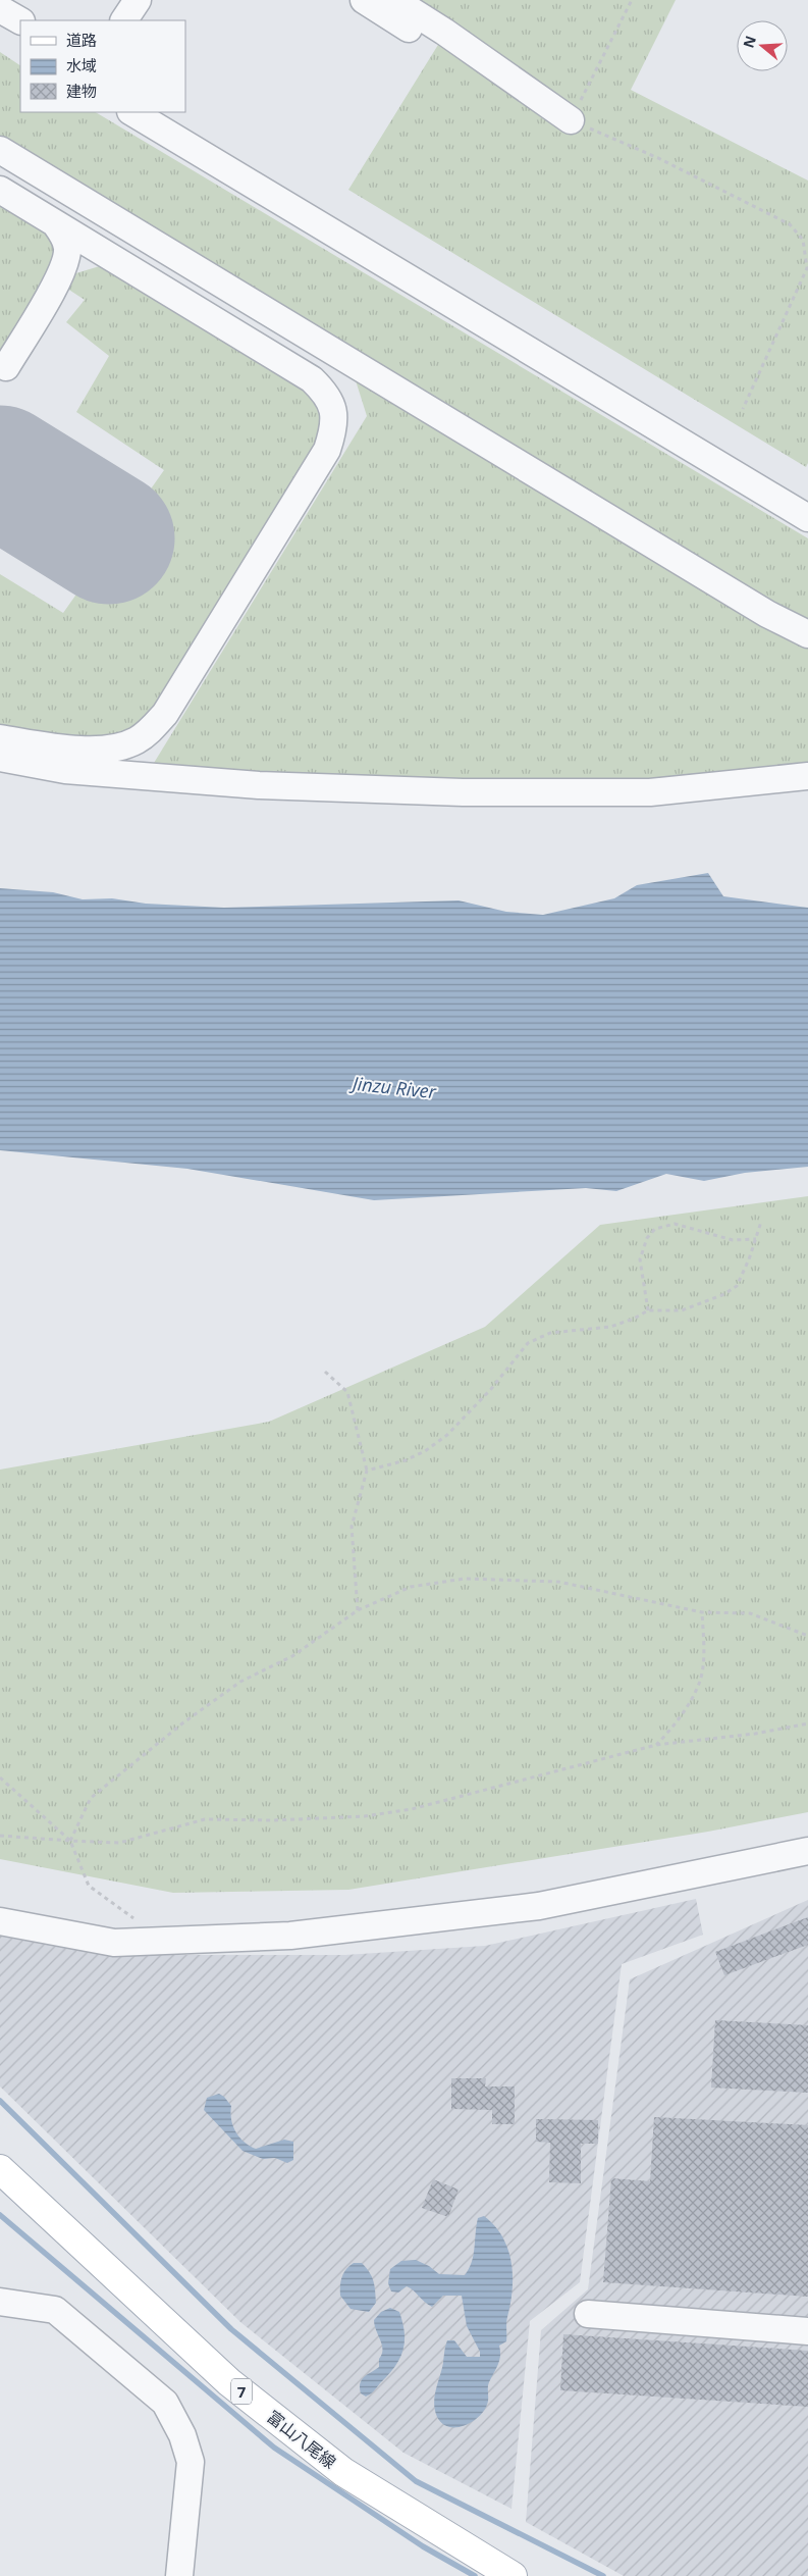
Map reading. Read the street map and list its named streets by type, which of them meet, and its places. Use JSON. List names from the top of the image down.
{
  "streets": {
    "main road": ["7", "富山八尾線"]
  },
  "water": ["Jinzu River"],
  "legend": ["道路", "水域", "建物"],
  "north": "left"
}
